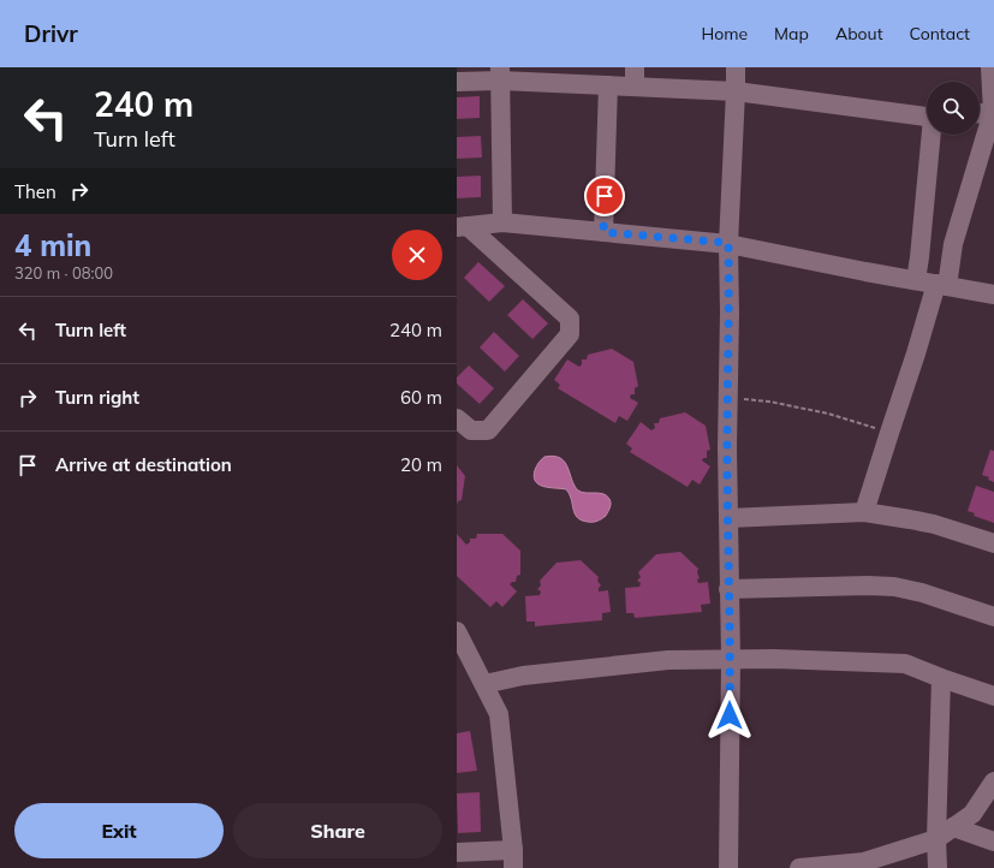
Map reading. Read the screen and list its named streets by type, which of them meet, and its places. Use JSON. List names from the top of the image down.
{
  "page": {
    "header": "Drivr",
    "nav": [
      "Home",
      "Map",
      "About",
      "Contact"
    ],
    "turn": ["240 m", "Turn left"],
    "then": "Then",
    "heading": ["4 min", "320 m · 08:00"],
    "list": [
      {
        "name": "Turn left",
        "value": "240 m"
      },
      {
        "name": "Turn right",
        "value": "60 m"
      },
      {
        "name": "Arrive at destination",
        "value": "20 m"
      }
    ],
    "buttons": ["Exit", "Share"]
  }
}
